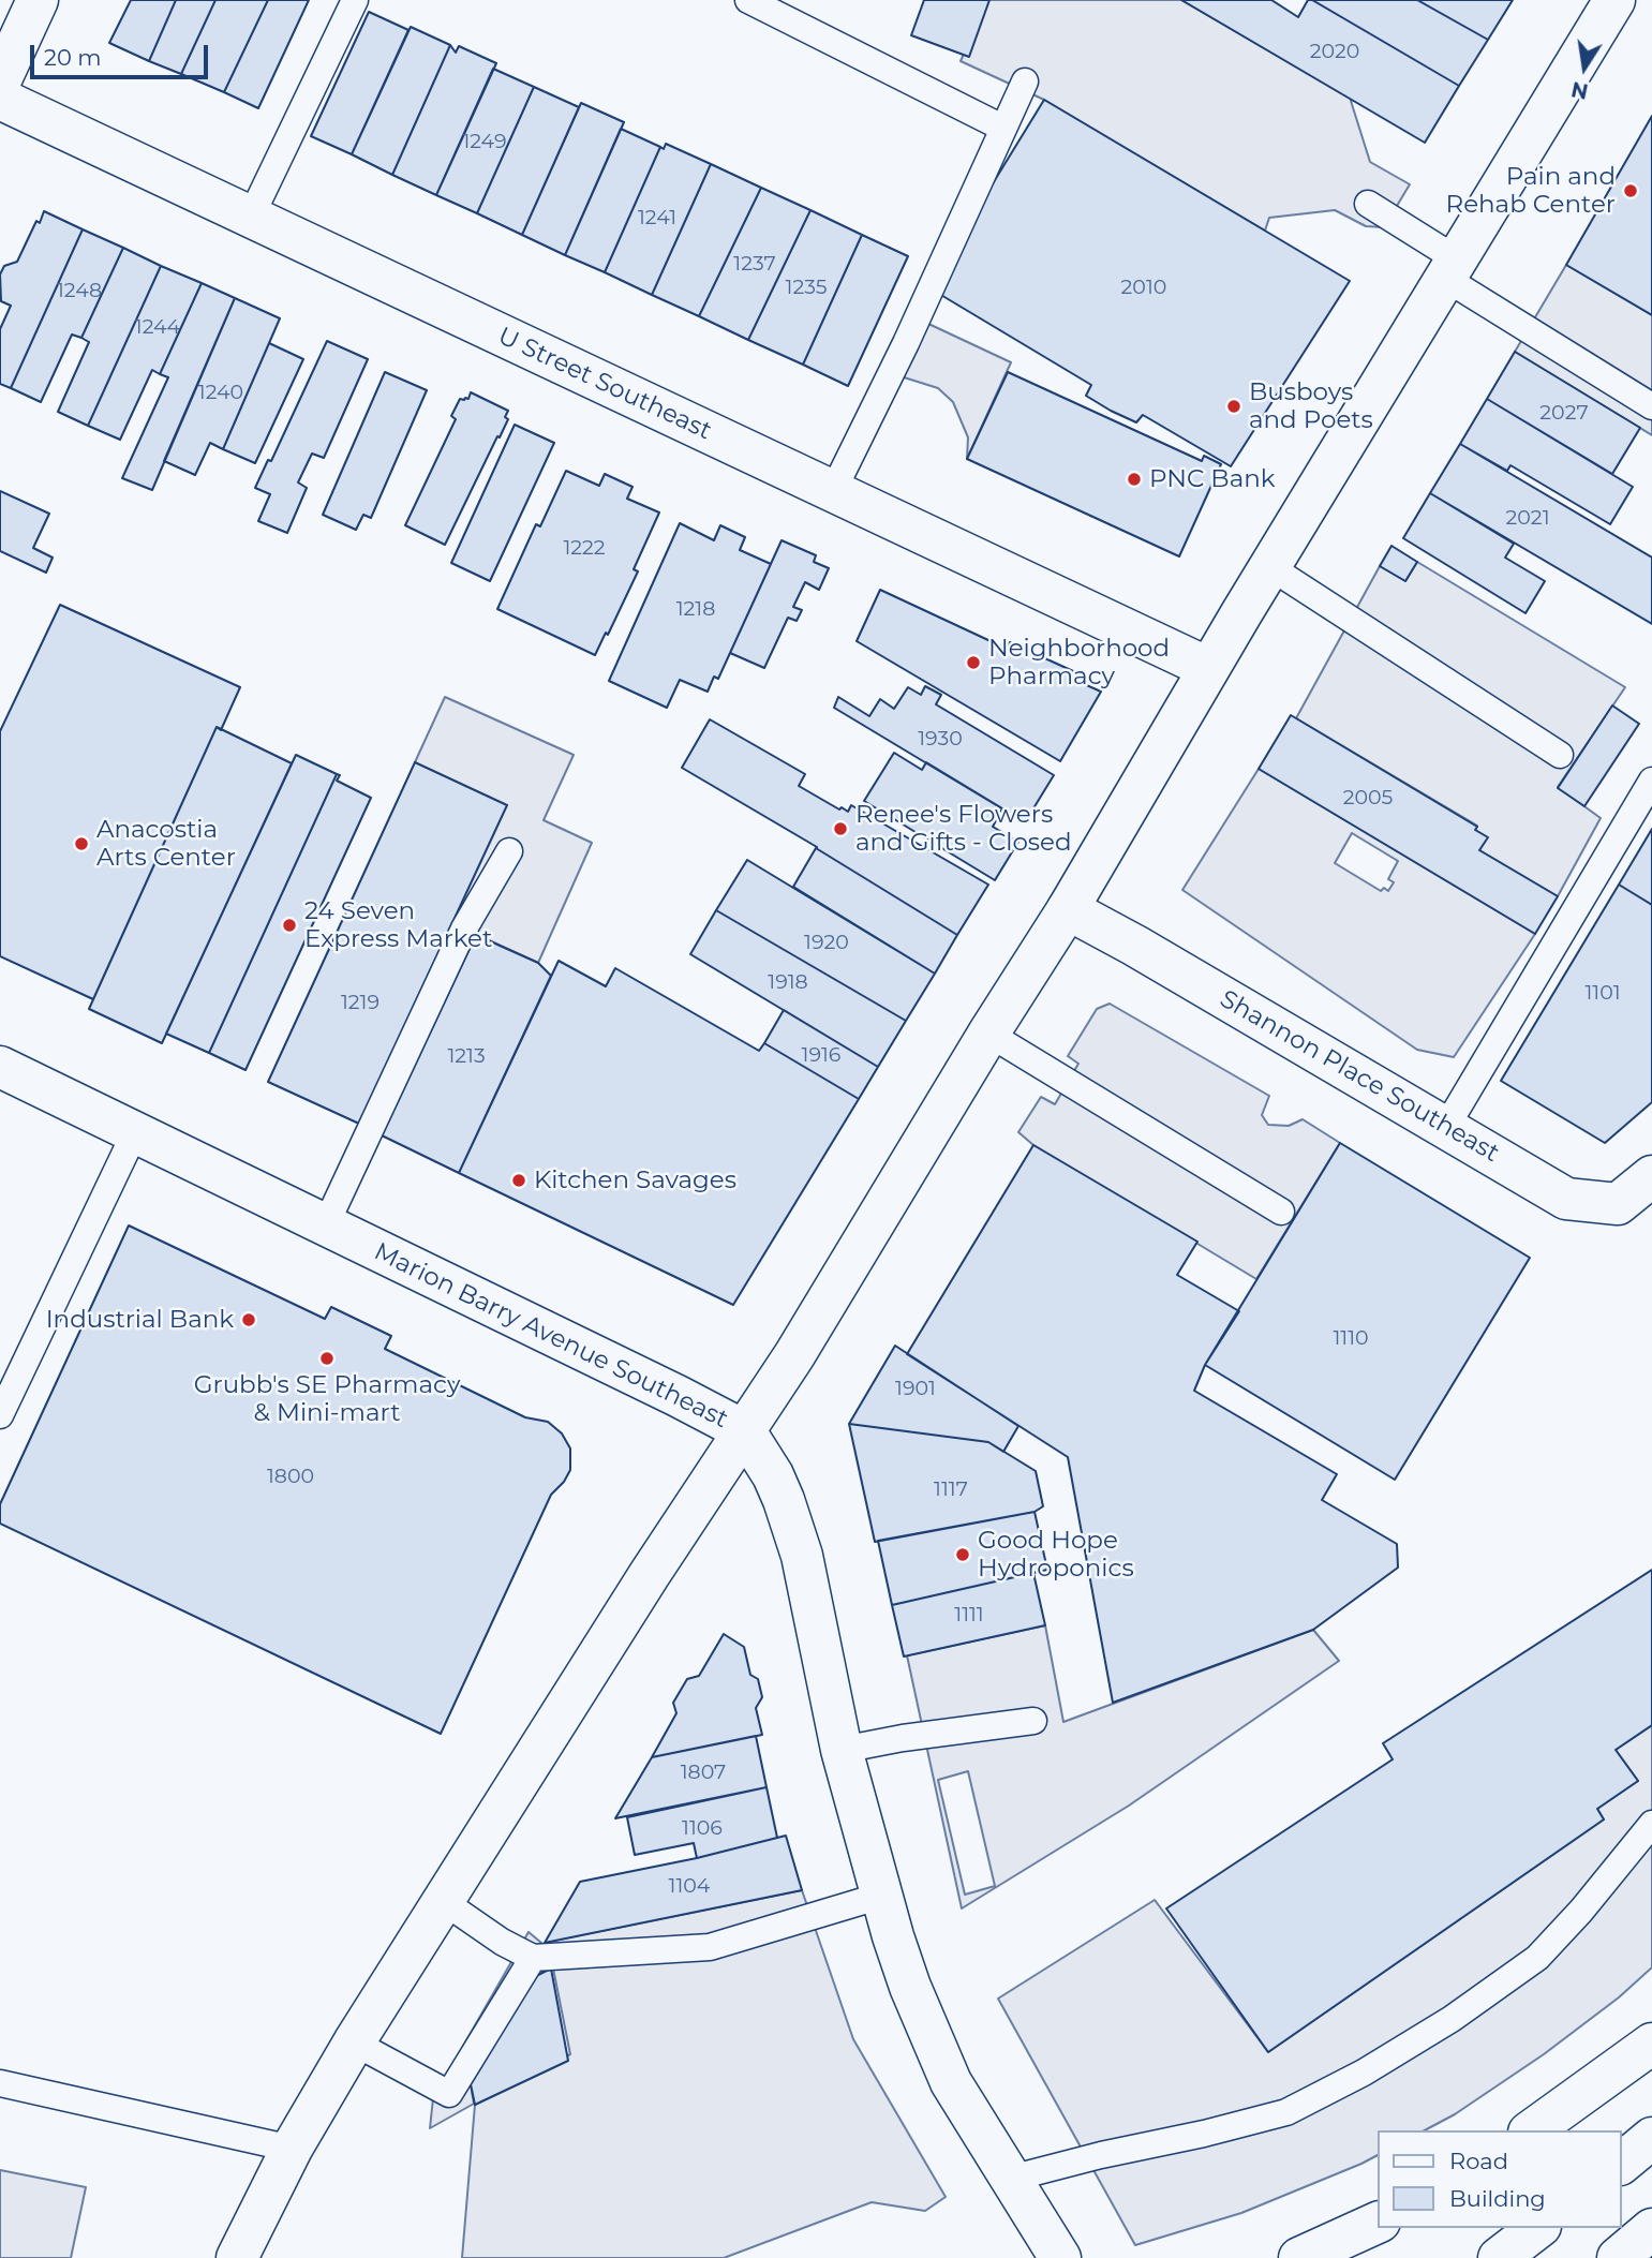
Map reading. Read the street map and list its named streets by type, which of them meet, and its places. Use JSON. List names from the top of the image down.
{
  "streets": {
    "main road": ["U Street Southeast", "Shannon Place Southeast", "Marion Barry Avenue Southeast"]
  },
  "places": [
    "Pain and Rehab Center",
    "Busboys and Poets",
    "PNC Bank",
    "Neighborhood Pharmacy",
    "Renee's Flowers and Gifts - Closed",
    "Anacostia Arts Center",
    "24 Seven Express Market",
    "Kitchen Savages",
    "Industrial Bank",
    "Grubb's SE Pharmacy & Mini-mart",
    "Good Hope Hydroponics"
  ],
  "house_numbers": [
    "2020",
    "1249",
    "1241",
    "1237",
    "1235",
    "2010",
    "1248",
    "1244",
    "1240",
    "2027",
    "2021",
    "1222",
    "1218",
    "1930",
    "2005",
    "1920",
    "1918",
    "1101",
    "1219",
    "1916",
    "1213",
    "1110",
    "1901",
    "1800",
    "1117",
    "1111",
    "1807",
    "1106",
    "1104"
  ],
  "legend": ["Road", "Building"],
  "scale_bar": "20 m",
  "north": "bottom"
}
